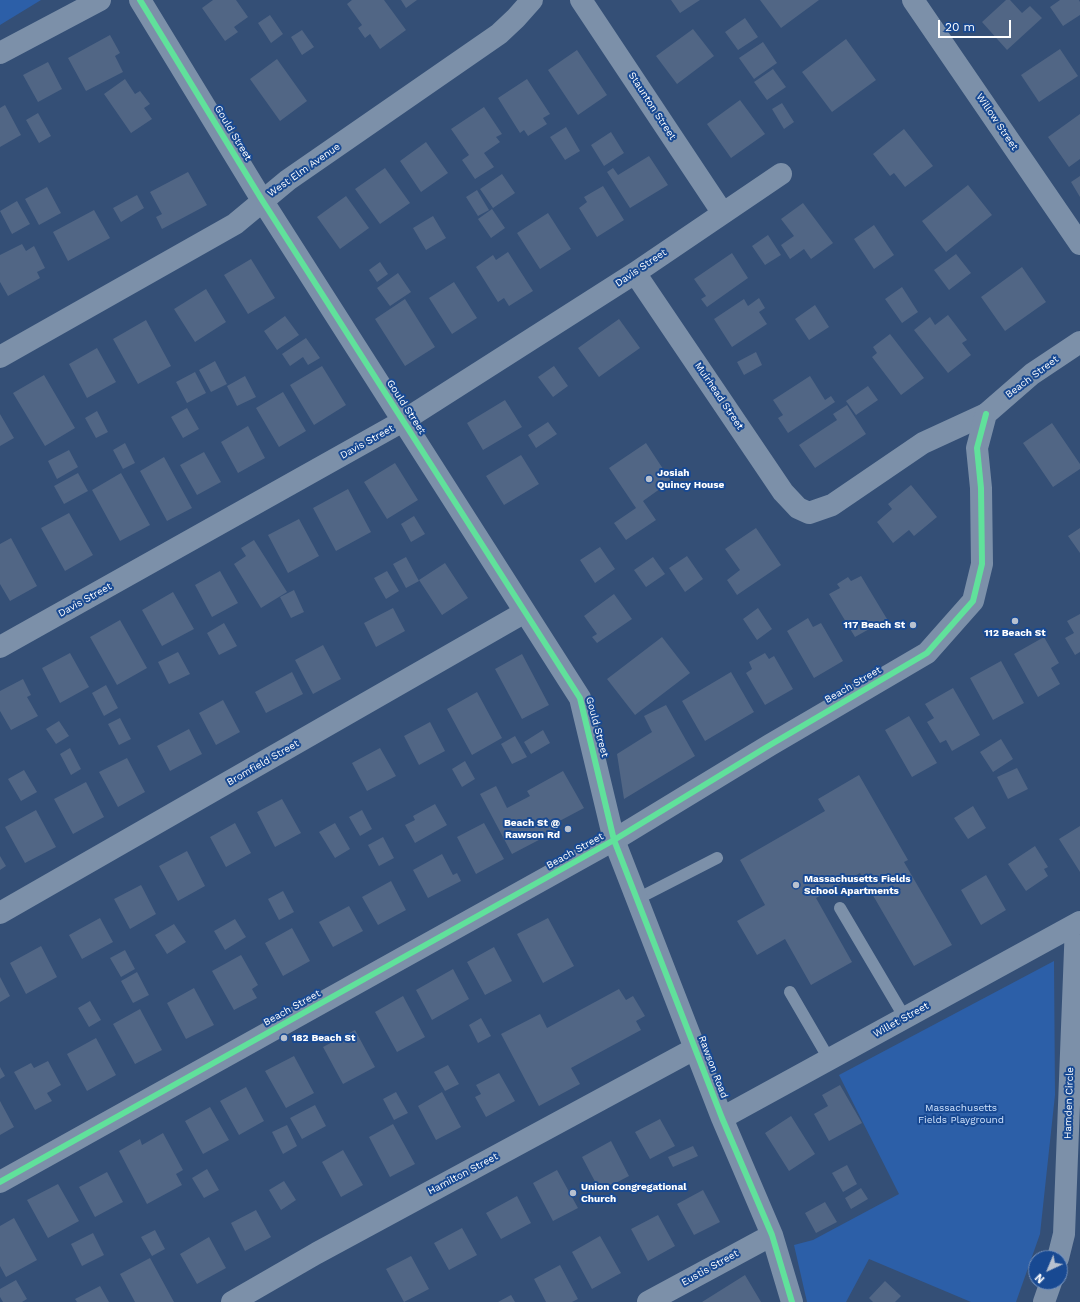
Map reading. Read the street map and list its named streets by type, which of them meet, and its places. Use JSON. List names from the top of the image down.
{
  "streets": {
    "street": [
      "Staunton Street",
      "Willow Street",
      "Gould Street",
      "West Elm Avenue",
      "Davis Street",
      "Beach Street",
      "Muirhead Street",
      "Bromfield Street",
      "Willet Street",
      "Rawson Road",
      "Hamden Circle",
      "Hamilton Street",
      "Eustis Street"
    ]
  },
  "crossings": [
    ["Staunton Street", "Davis Street"],
    ["Gould Street", "West Elm Avenue"],
    ["Gould Street", "Davis Street"],
    ["Gould Street", "Beach Street"],
    ["Gould Street", "Bromfield Street"],
    ["Gould Street", "Rawson Road"],
    ["Davis Street", "Muirhead Street"],
    ["Beach Street", "Muirhead Street"],
    ["Beach Street", "Rawson Road"],
    ["Willet Street", "Rawson Road"],
    ["Willet Street", "Hamden Circle"],
    ["Rawson Road", "Hamilton Street"],
    ["Rawson Road", "Eustis Street"]
  ],
  "parks": ["Massachusetts Fields Playground"],
  "places": [
    "Josiah Quincy House",
    "112 Beach St",
    "117 Beach St",
    "Beach St @ Rawson Rd",
    "Massachusetts Fields School Apartments",
    "182 Beach St",
    "Union Congregational Church"
  ],
  "scale_bar": "20 m",
  "north": "bottom left"
}
